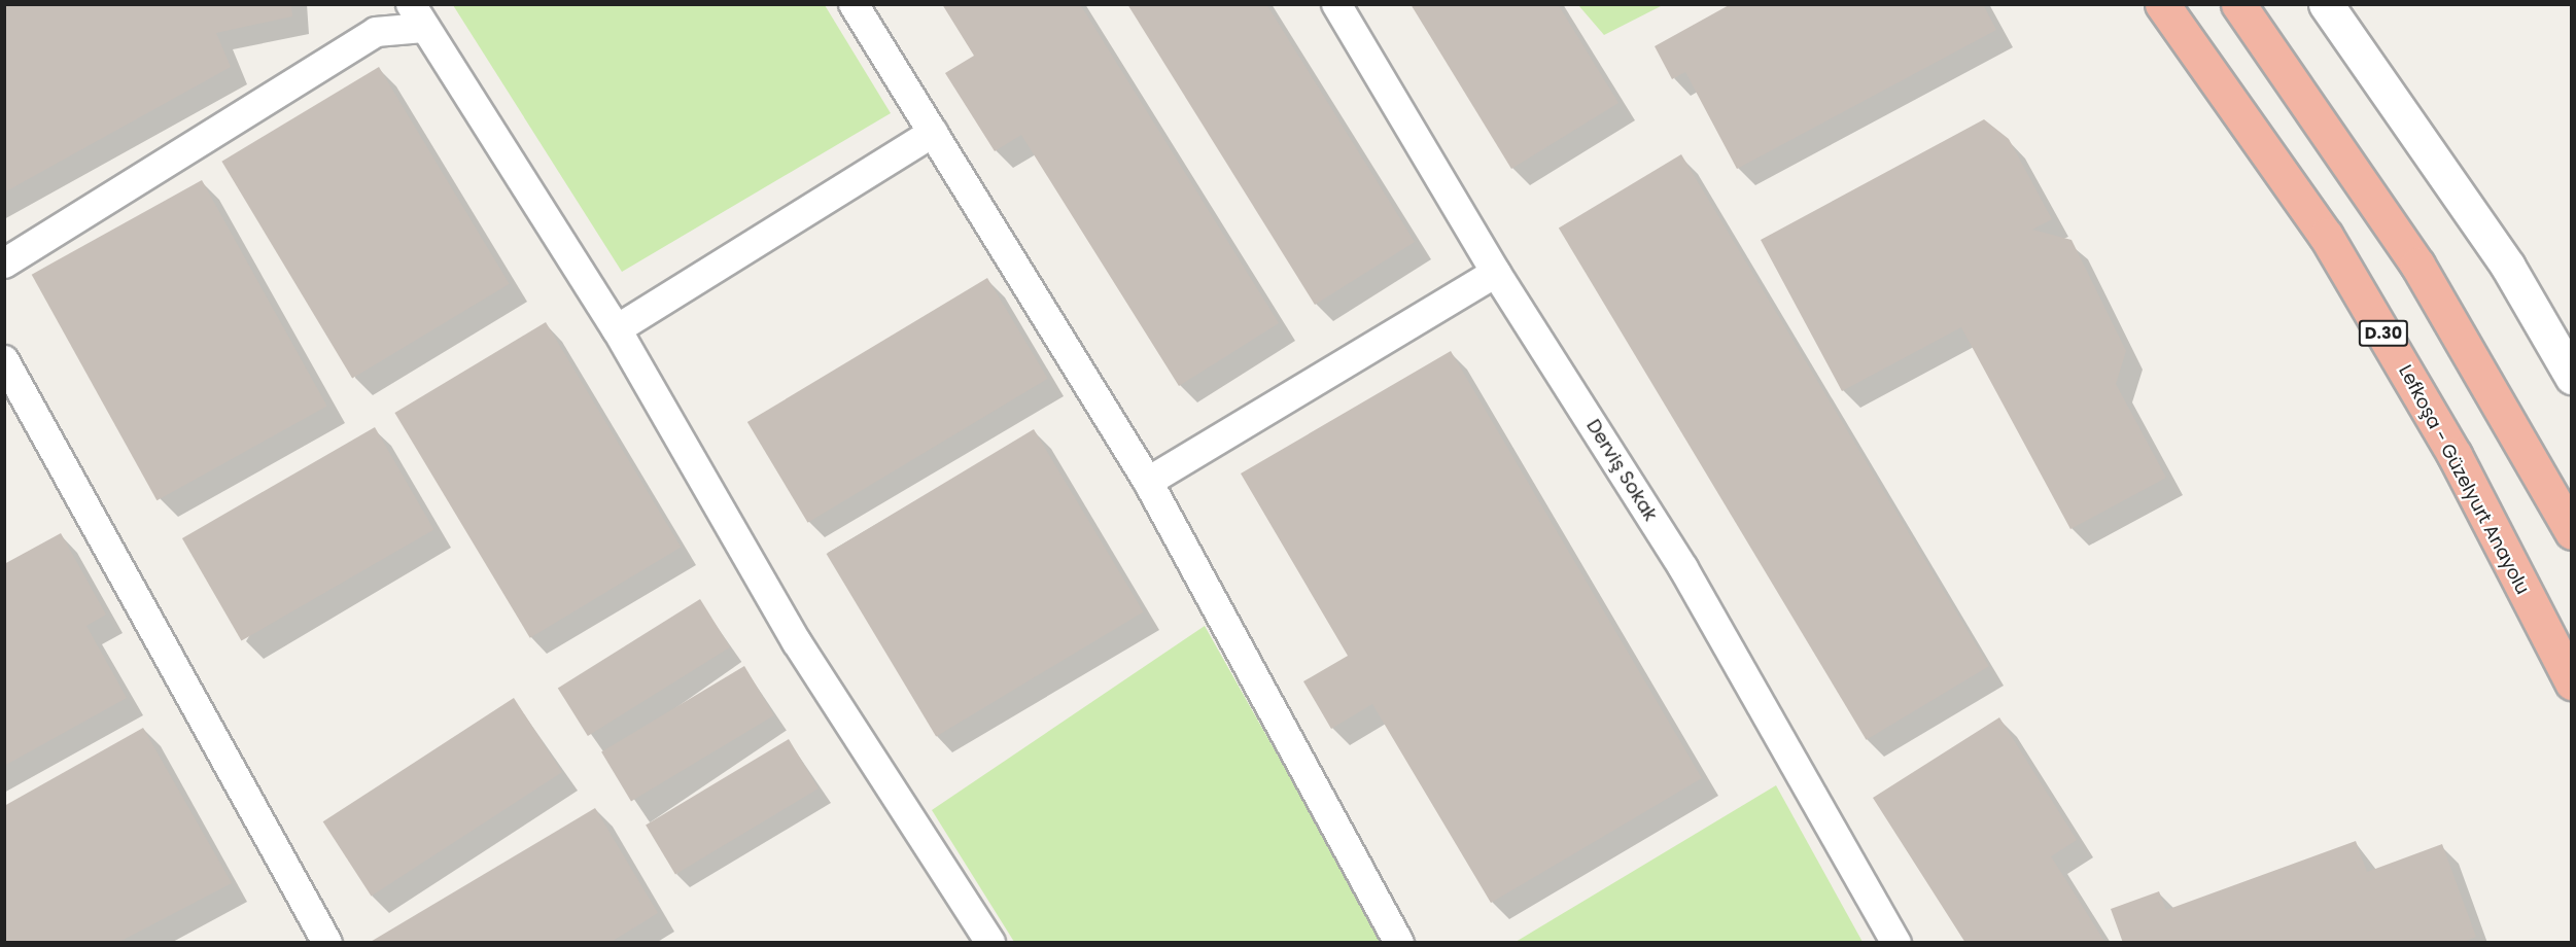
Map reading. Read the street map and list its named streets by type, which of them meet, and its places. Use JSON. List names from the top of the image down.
{
  "streets": {
    "highway": ["D.30", "Lefkoşa - Güzelyurt Anayolu"],
    "street": ["Derviş Sokak"]
  }
}
